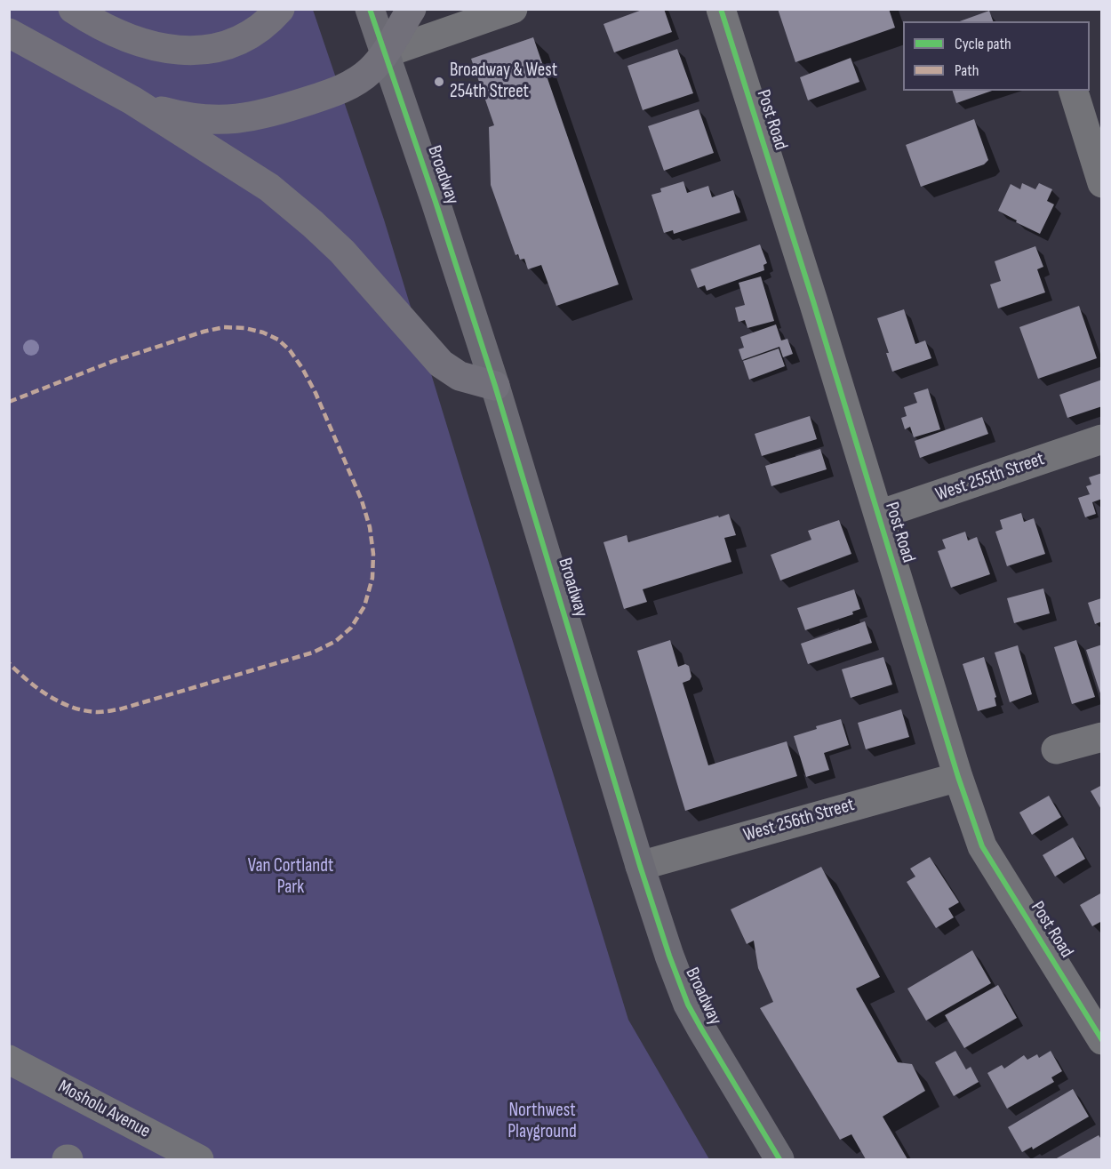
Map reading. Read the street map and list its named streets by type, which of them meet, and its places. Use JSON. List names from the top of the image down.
{
  "streets": {
    "main road": ["Broadway"],
    "street": [
      "Post Road",
      "West 255th Street",
      "West 256th Street",
      "Mosholu Avenue"
    ]
  },
  "crossings": [
    ["Post Road", "West 255th Street"],
    ["Post Road", "West 256th Street"],
    ["Broadway", "West 256th Street"]
  ],
  "parks": ["Van Cortlandt Park", "Northwest Playground"],
  "places": ["Broadway & West 254th Street"],
  "legend": ["Cycle path", "Path"]
}
